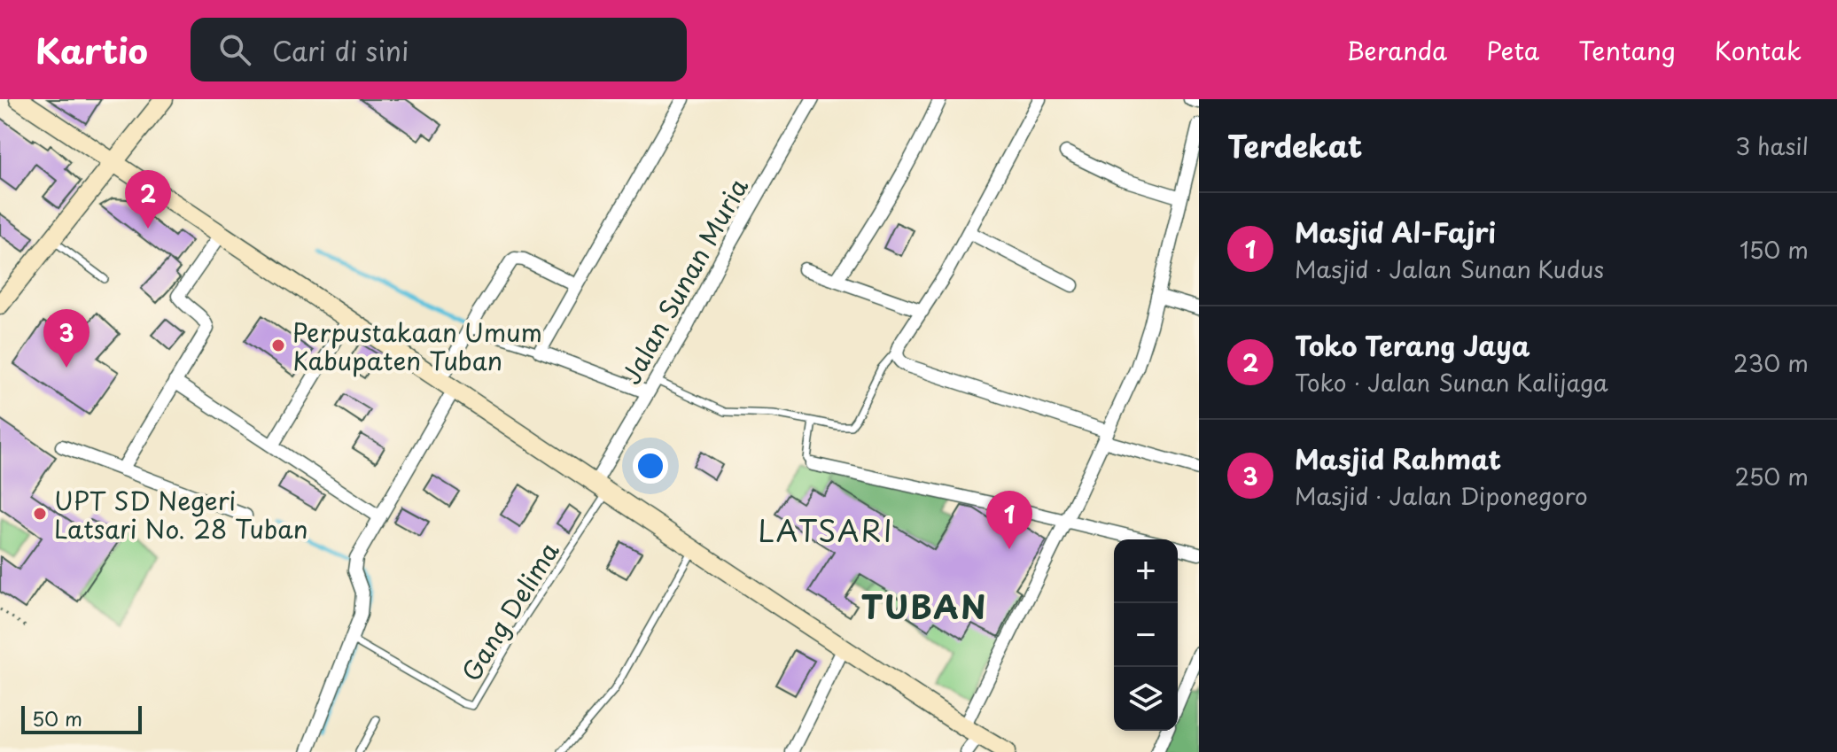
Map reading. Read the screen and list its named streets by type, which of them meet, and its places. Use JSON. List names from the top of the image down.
{
  "streets": {
    "street": ["Jalan Sunan Muria"],
    "lane": ["Gang Delima"]
  },
  "crossings": [
    ["Jalan Sunan Muria", "Gang Delima"]
  ],
  "districts": ["LATSARI", "TUBAN"],
  "places": ["Perpustakaan Umum Kabupaten Tuban", "UPT SD Negeri Latsari No. 28 Tuban"],
  "scale_bar": "50 m",
  "page": {
    "header": "Kartio",
    "search": "Cari di sini",
    "nav": [
      "Beranda",
      "Peta",
      "Tentang",
      "Kontak"
    ],
    "heading": ["Terdekat", "3 hasil"],
    "pins": ["2", "3", "1"],
    "list": [
      {
        "mark": "1",
        "name": "Masjid Al-Fajri",
        "note": "Masjid · Jalan Sunan Kudus",
        "value": "150 m"
      },
      {
        "mark": "2",
        "name": "Toko Terang Jaya",
        "note": "Toko · Jalan Sunan Kalijaga",
        "value": "230 m"
      },
      {
        "mark": "3",
        "name": "Masjid Rahmat",
        "note": "Masjid · Jalan Diponegoro",
        "value": "250 m"
      }
    ],
    "map_buttons": ["+", "−"],
    "scale": "50 m"
  }
}
